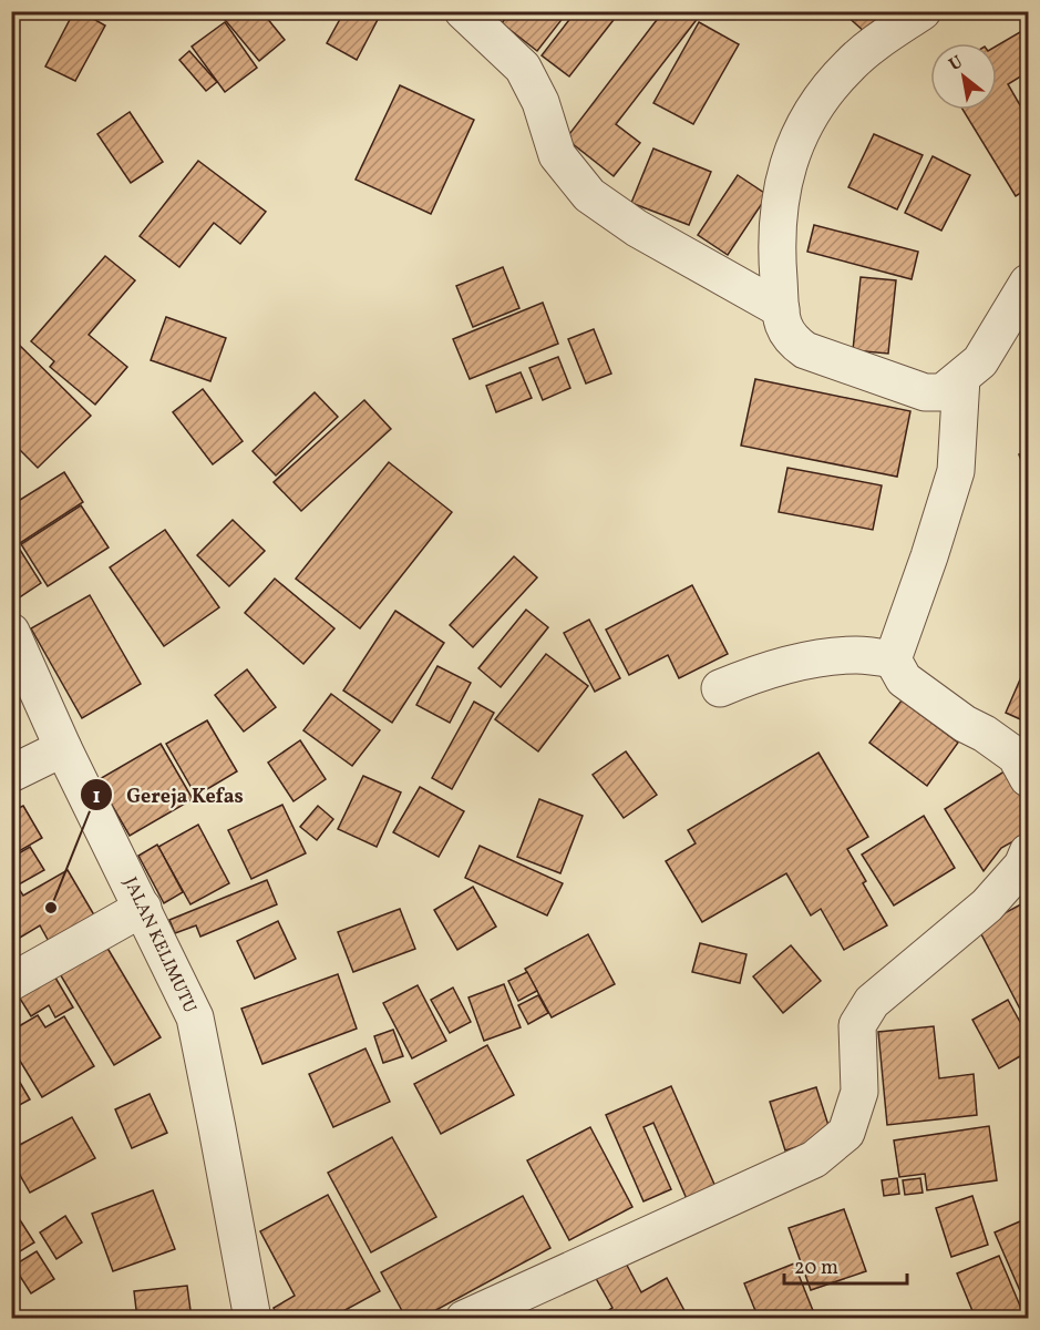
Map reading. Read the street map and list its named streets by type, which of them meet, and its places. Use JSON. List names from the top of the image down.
{
  "streets": {
    "street": ["JALAN KELIMUTU"]
  },
  "places": ["Gereja Kefas"],
  "scale_bar": "20 m",
  "north": "top left"
}
